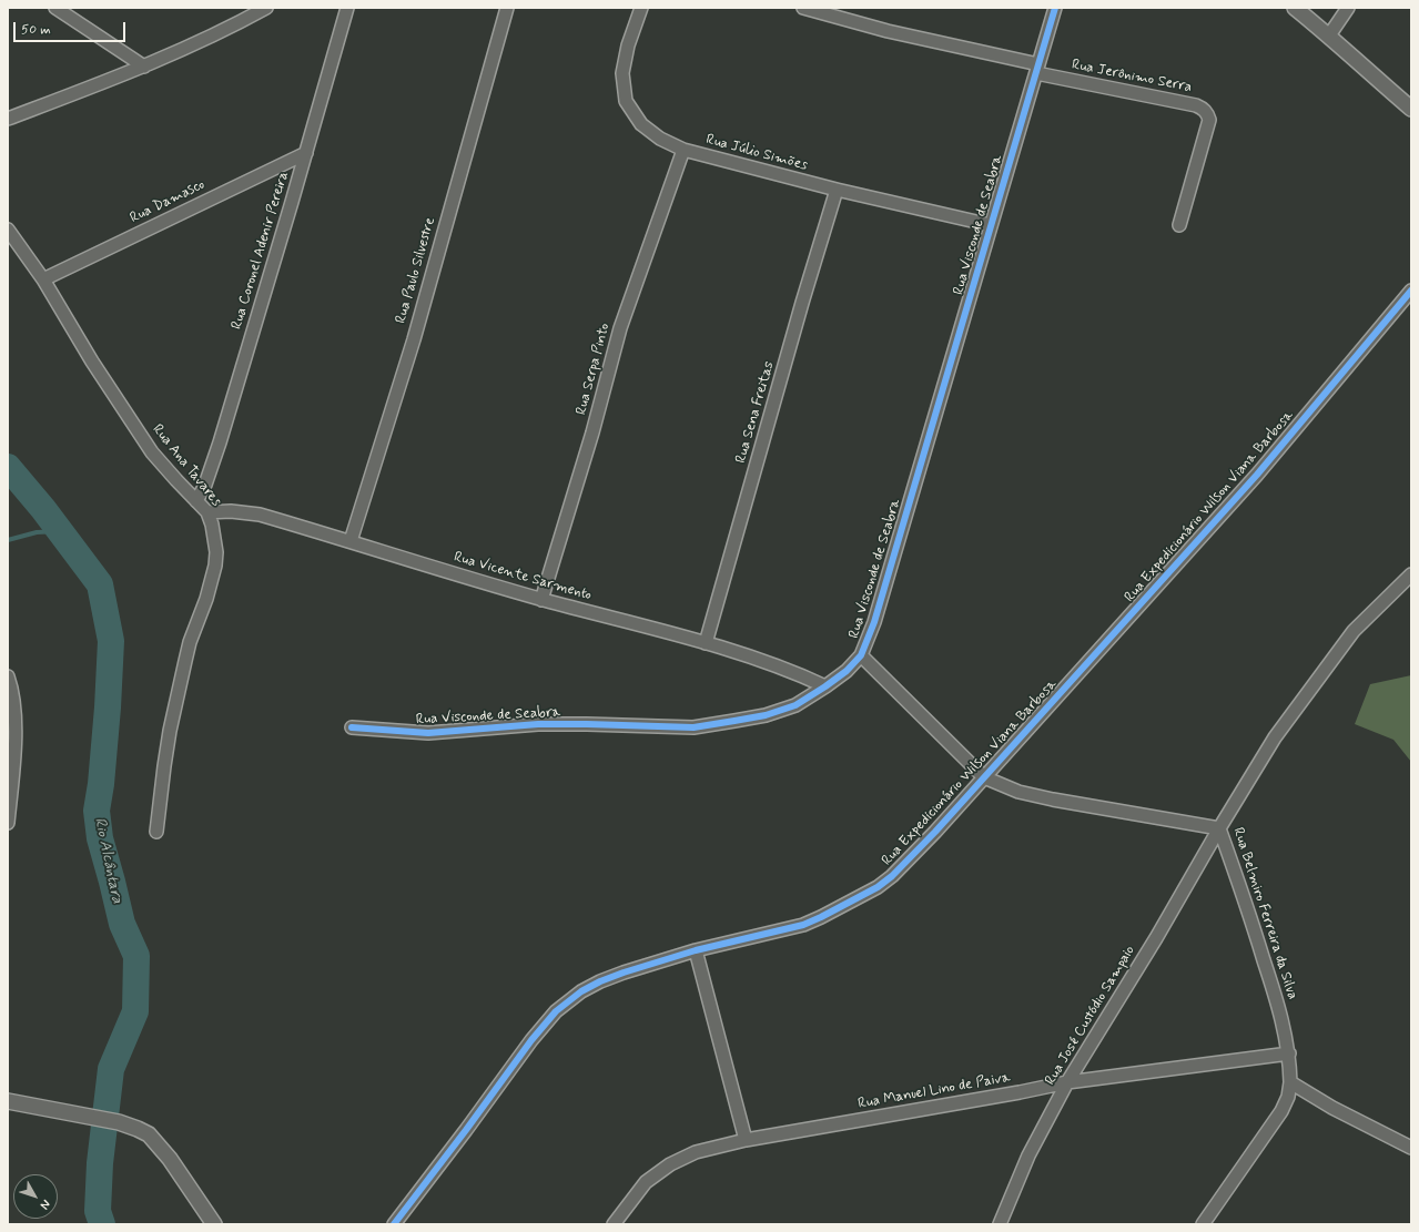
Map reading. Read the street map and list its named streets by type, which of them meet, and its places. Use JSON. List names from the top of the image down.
{
  "streets": {
    "street": [
      "Rua Jerônimo Serra",
      "Rua Júlio Simões",
      "Rua Damasco",
      "Rua Visconde de Seabra",
      "Rua Coronel Adenir Pereira",
      "Rua Paulo Silvestre",
      "Rua Serpa Pinto",
      "Rua Sena Freitas",
      "Rua Ana Tavares",
      "Rua Expedicionário Wilson Viana Barbosa",
      "Rua Vicente Sarmento",
      "Rua Belmiro Ferreira da Silva",
      "Rua José Custódio Sampaio",
      "Rua Manuel Lino de Paiva"
    ]
  },
  "crossings": [
    ["Rua Jerônimo Serra", "Rua Visconde de Seabra"],
    ["Rua Júlio Simões", "Rua Visconde de Seabra"],
    ["Rua Júlio Simões", "Rua Serpa Pinto"],
    ["Rua Júlio Simões", "Rua Sena Freitas"],
    ["Rua Damasco", "Rua Coronel Adenir Pereira"],
    ["Rua Damasco", "Rua Ana Tavares"],
    ["Rua Visconde de Seabra", "Rua Vicente Sarmento"],
    ["Rua Coronel Adenir Pereira", "Rua Ana Tavares"],
    ["Rua Paulo Silvestre", "Rua Vicente Sarmento"],
    ["Rua Serpa Pinto", "Rua Vicente Sarmento"],
    ["Rua Sena Freitas", "Rua Vicente Sarmento"],
    ["Rua Ana Tavares", "Rua Vicente Sarmento"],
    ["Rua Belmiro Ferreira da Silva", "Rua José Custódio Sampaio"],
    ["Rua Belmiro Ferreira da Silva", "Rua Manuel Lino de Paiva"],
    ["Rua José Custódio Sampaio", "Rua Manuel Lino de Paiva"]
  ],
  "water": ["Rio Alcântara"],
  "scale_bar": "50 m",
  "north": "bottom right"
}
